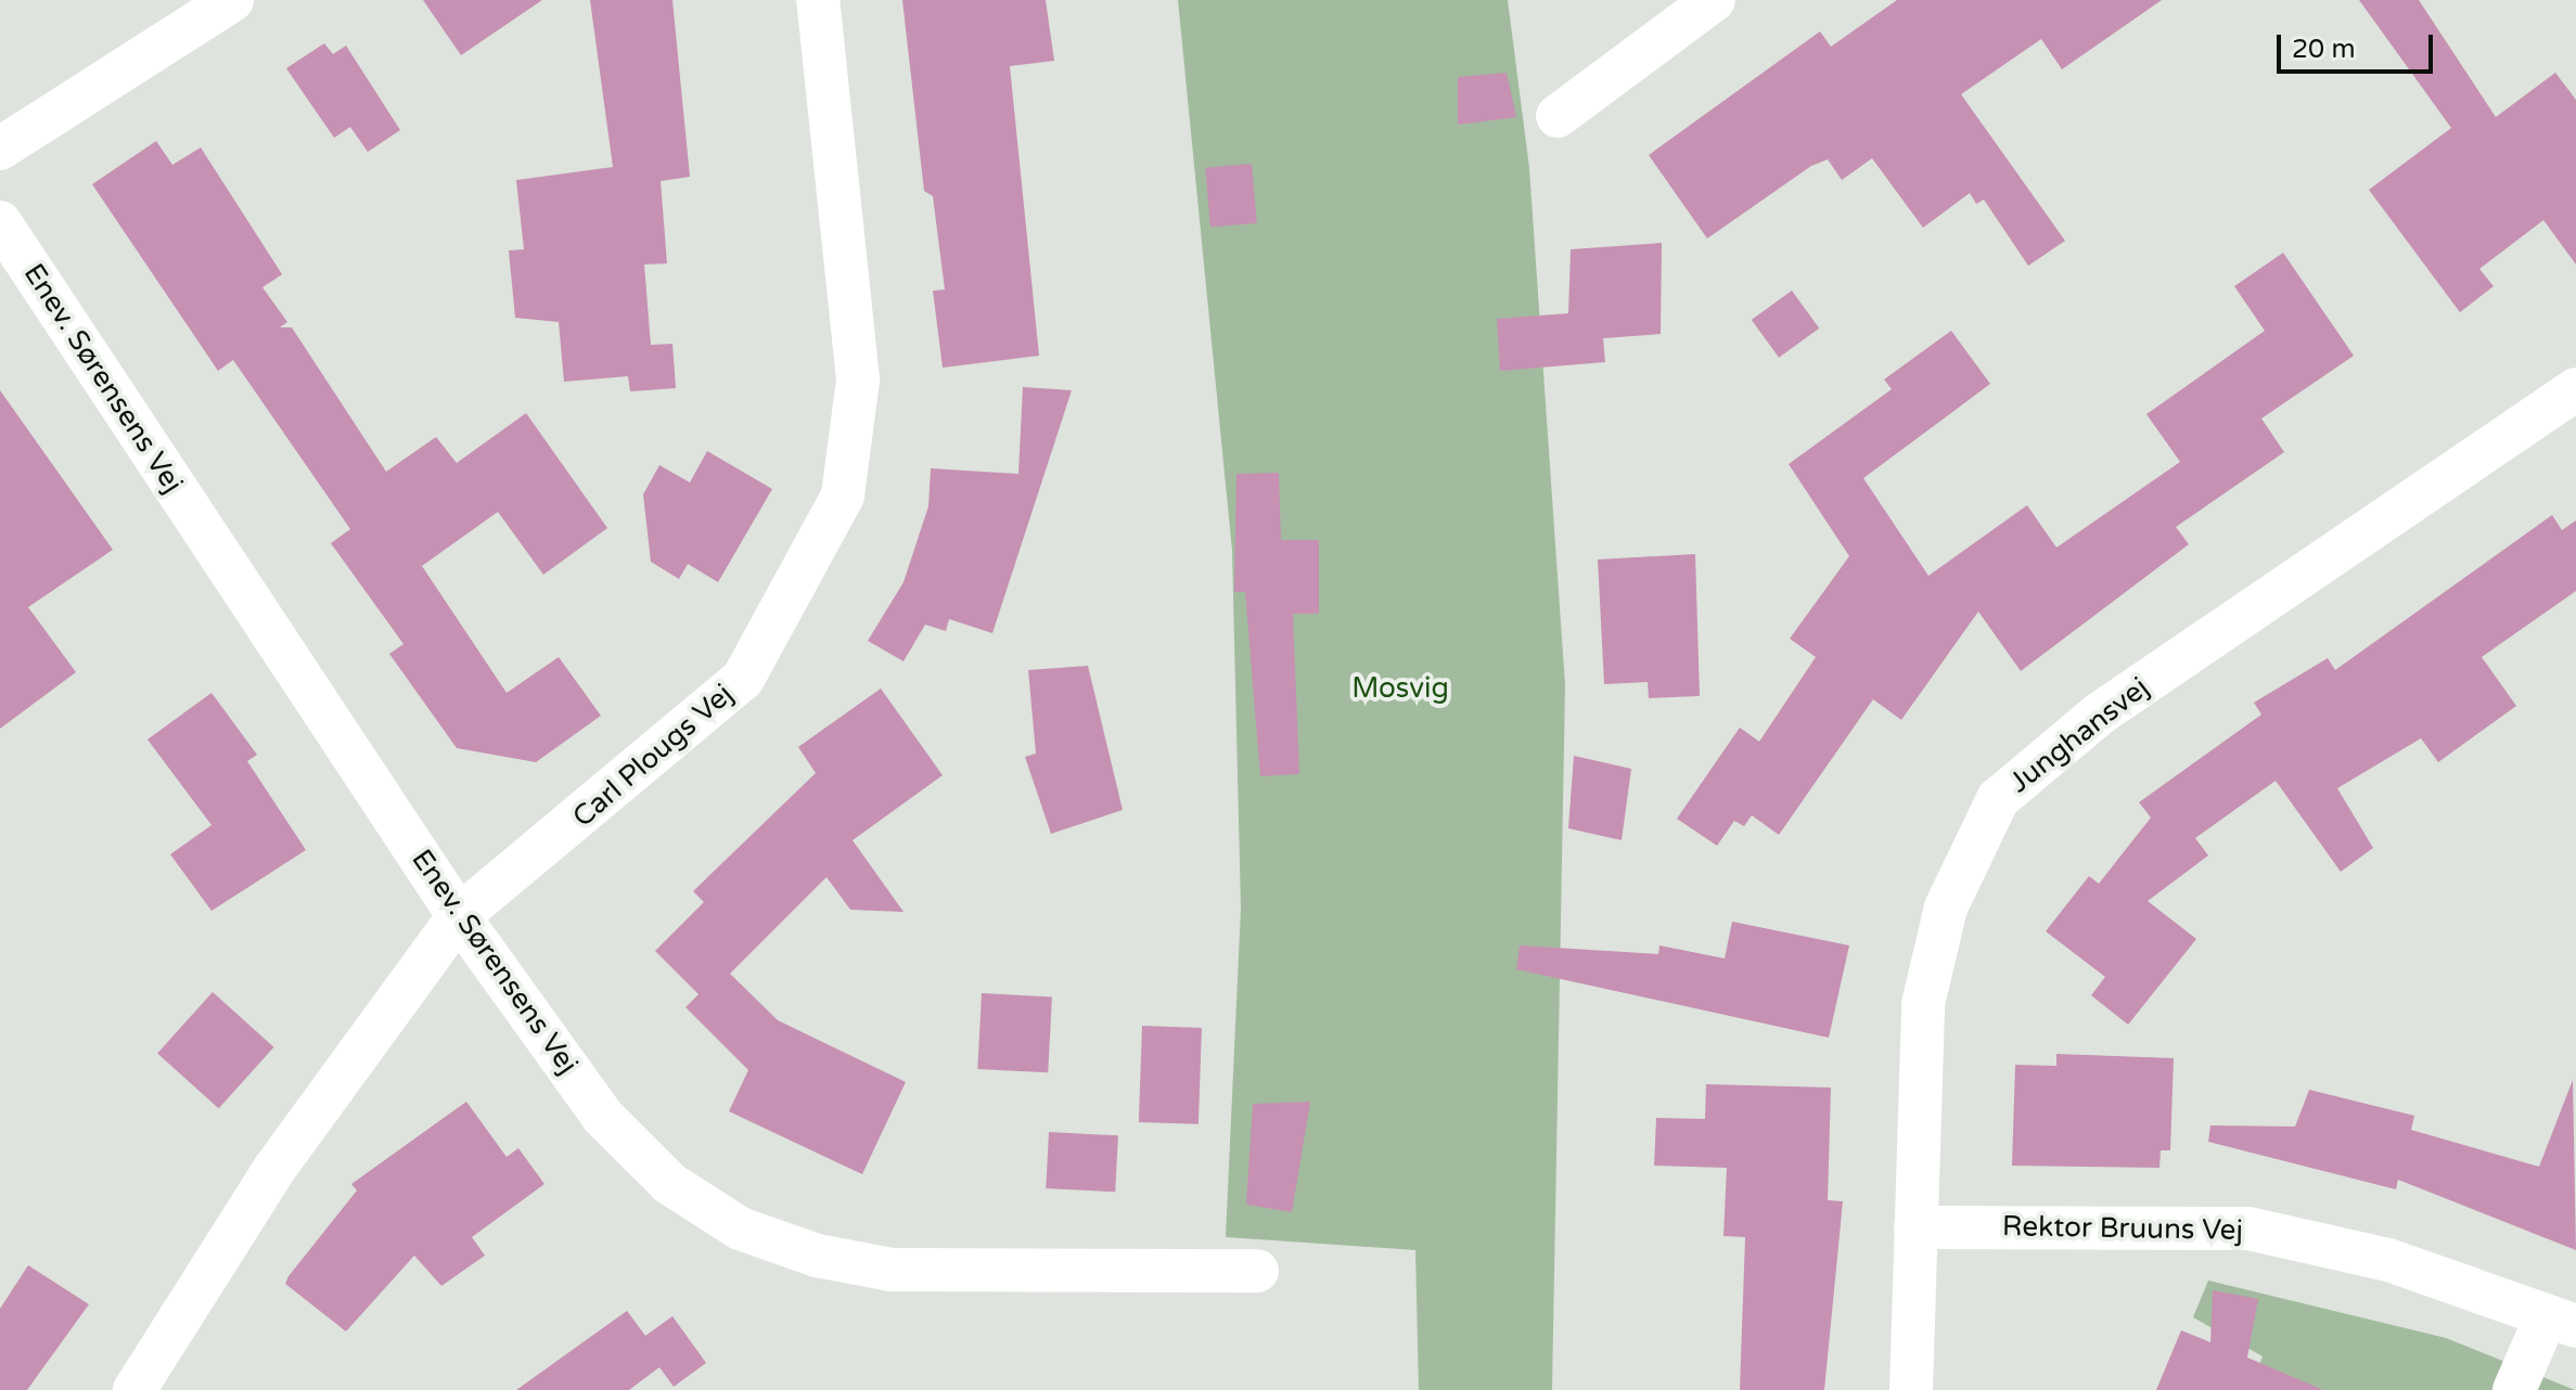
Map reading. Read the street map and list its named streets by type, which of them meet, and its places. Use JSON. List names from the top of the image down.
{
  "streets": {
    "street": [
      "Enev. Sørensens Vej",
      "Junghansvej",
      "Carl Plougs Vej",
      "Rektor Bruuns Vej"
    ]
  },
  "crossings": [
    ["Enev. Sørensens Vej", "Carl Plougs Vej"],
    ["Junghansvej", "Rektor Bruuns Vej"]
  ],
  "parks": ["Mosvig"],
  "scale_bar": "20 m"
}
